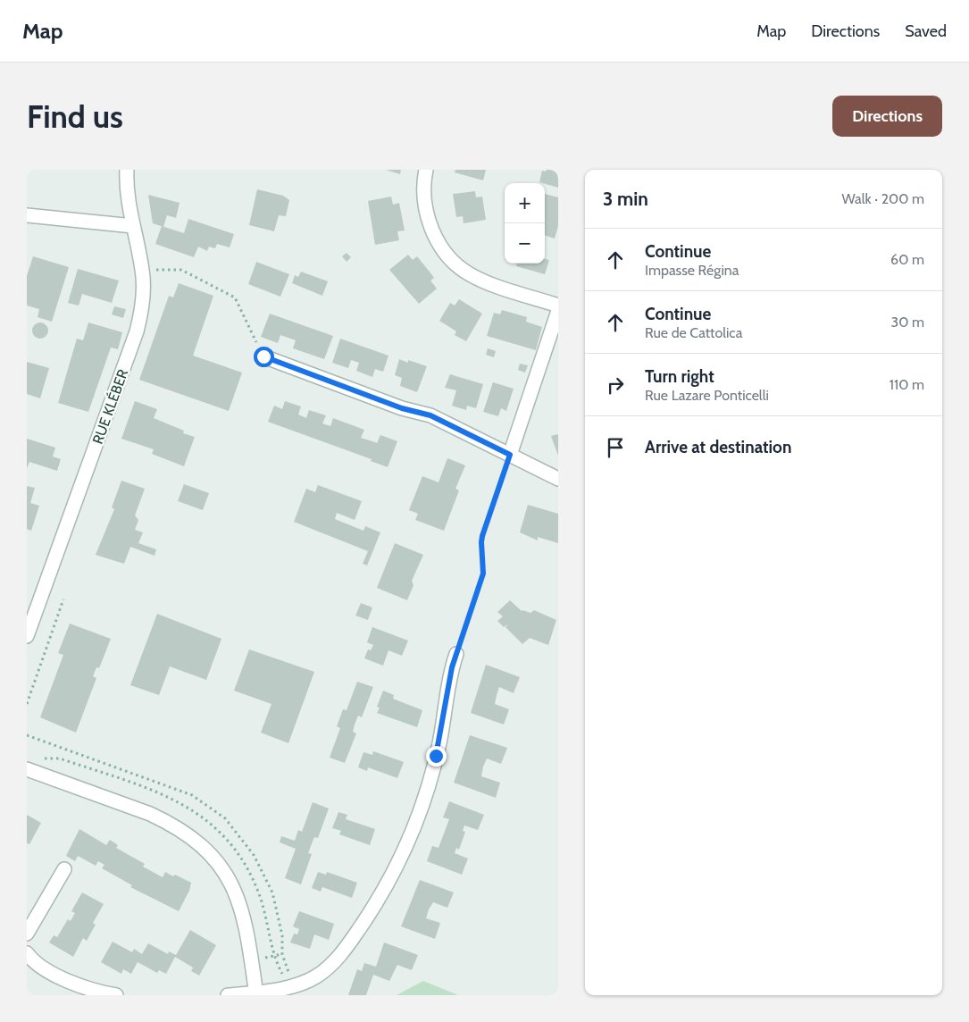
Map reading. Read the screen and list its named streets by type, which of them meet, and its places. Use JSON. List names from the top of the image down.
{
  "streets": {
    "street": ["RUE KLÉBER"]
  },
  "page": {
    "header": "Map",
    "nav": ["Map", "Directions", "Saved"],
    "buttons": "Directions",
    "title": "Find us",
    "heading": ["3 min", "Walk · 200 m"],
    "map_buttons": ["+", "−"],
    "list": [
      ["Continue", "Impasse Régina", "60 m"],
      ["Continue", "Rue de Cattolica", "30 m"],
      ["Turn right", "Rue Lazare Ponticelli", "110 m"],
      "Arrive at destination"
    ]
  }
}
